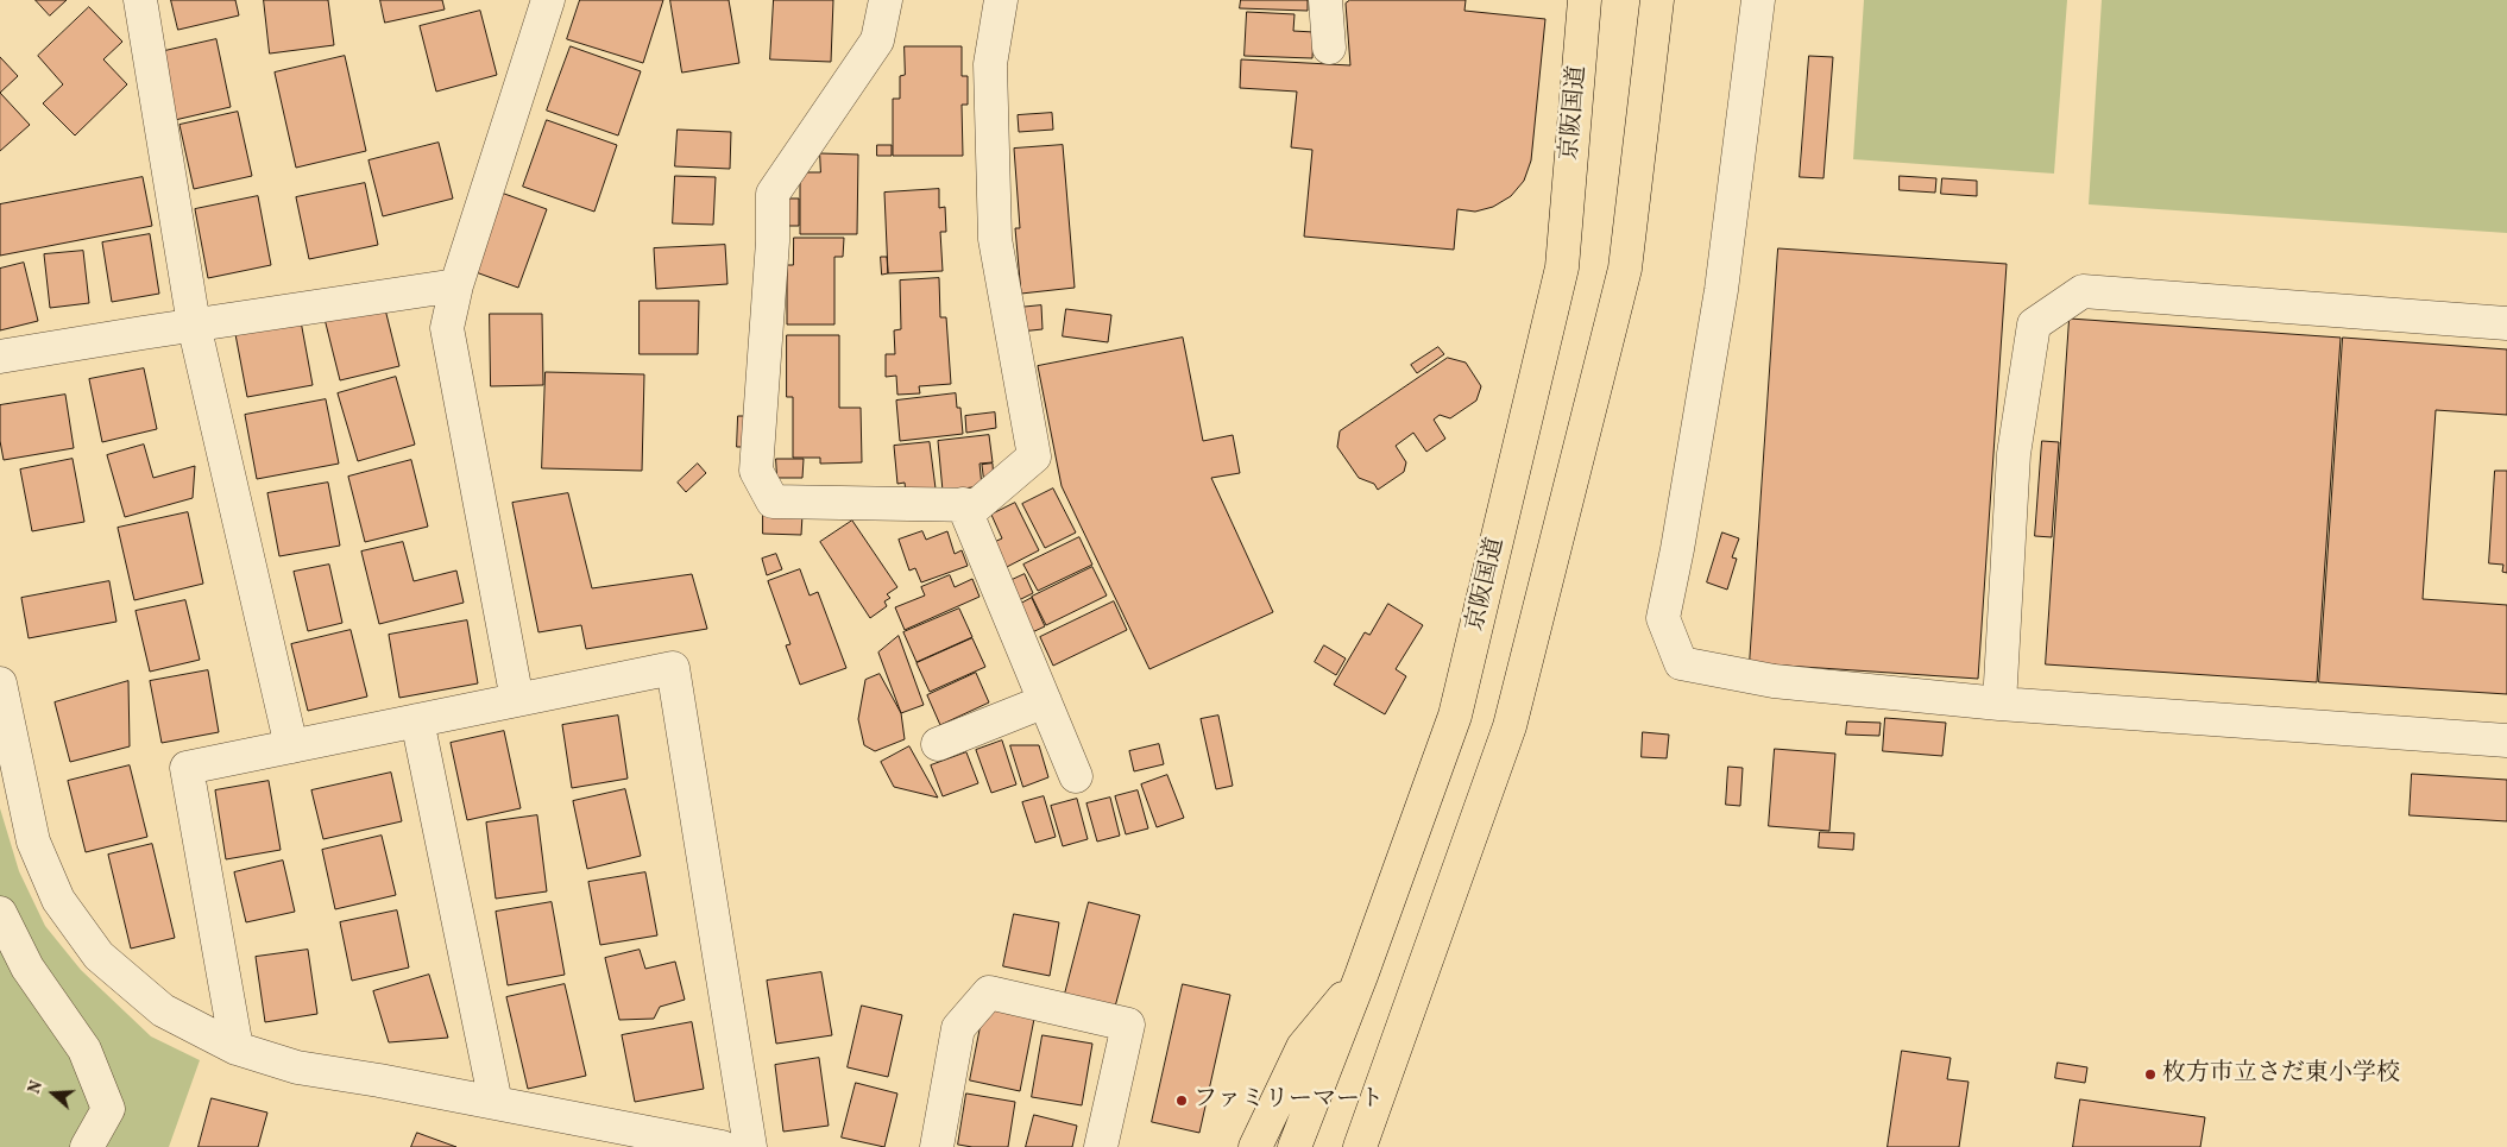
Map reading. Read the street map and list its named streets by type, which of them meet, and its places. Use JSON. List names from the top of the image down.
{
  "streets": {
    "highway": ["京阪国道"]
  },
  "places": ["枚方市立さだ東小学校", "ファミリーマート"],
  "north": "left"
}
